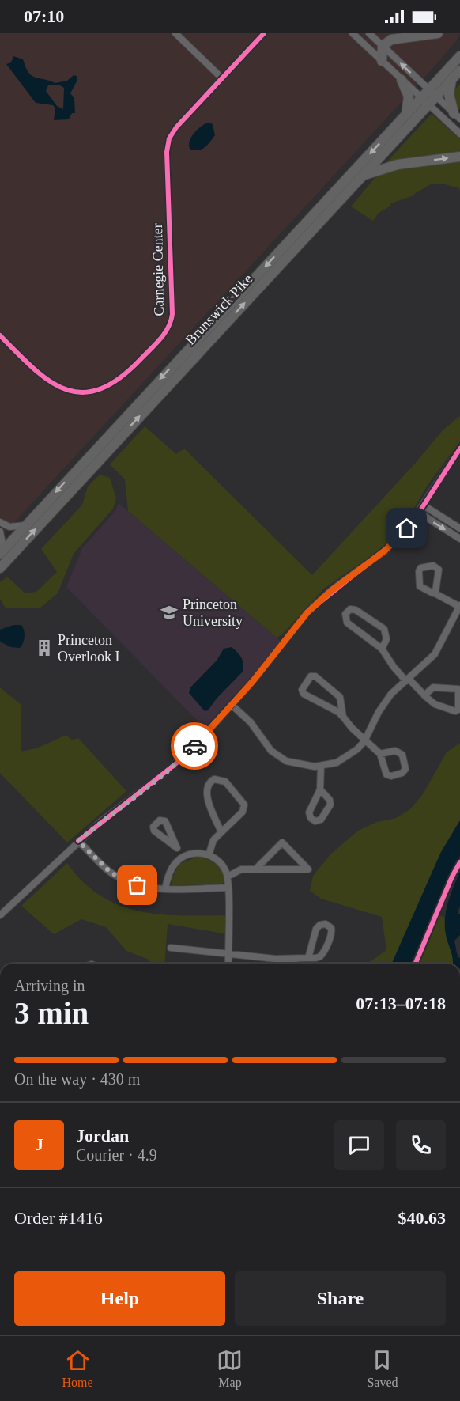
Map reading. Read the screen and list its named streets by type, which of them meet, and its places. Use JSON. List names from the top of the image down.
{
  "streets": {
    "highway": ["Brunswick Pike"],
    "street": ["Carnegie Center"]
  },
  "places": {
    "school or university": ["Princeton University"],
    "building": ["Princeton Overlook I"]
  },
  "page": {
    "status": "07:10",
    "heading": ["3 min", "Arriving in", "07:13–07:18"],
    "panel": [
      "Jordan",
      "Courier · 4.9",
      "Order #1416",
      "$40.63"
    ],
    "bar": "On the way · 430 m",
    "round": "J",
    "buttons": ["Help", "Share"],
    "tabs": ["Home", "Map", "Saved"]
  }
}
